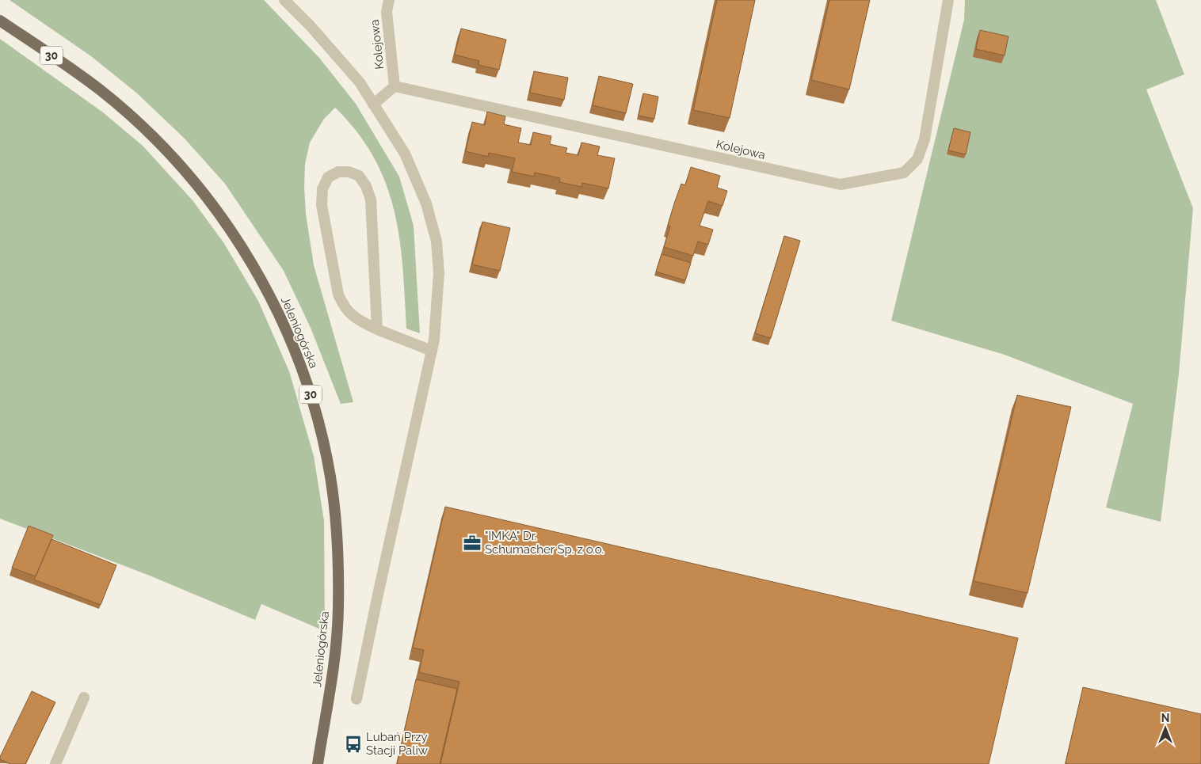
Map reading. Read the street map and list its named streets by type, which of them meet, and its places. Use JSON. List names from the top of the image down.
{
  "streets": {
    "main road": ["30", "Jeleniogórska"],
    "street": ["Kolejowa"]
  },
  "places": {
    "office": ["\"IMKA\" Dr. Schumacher Sp. z o.o."],
    "bus stop": ["Lubań Przy Stacji Paliw"]
  },
  "north": "top"
}
